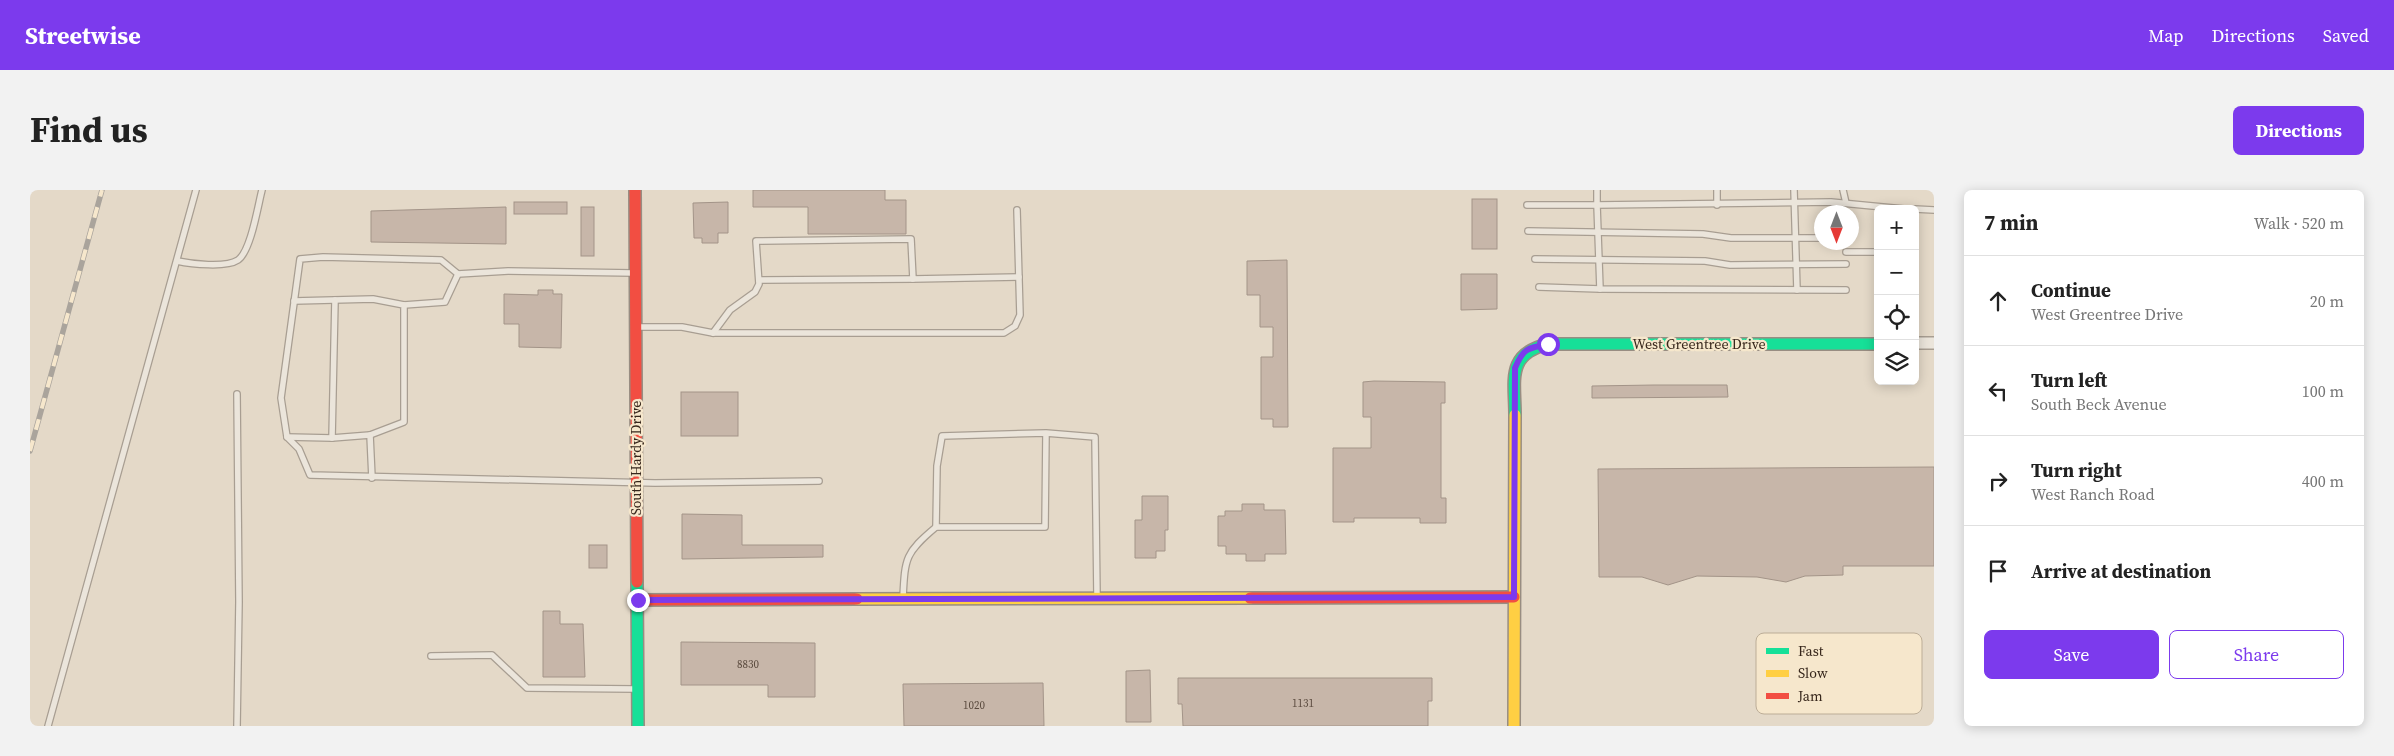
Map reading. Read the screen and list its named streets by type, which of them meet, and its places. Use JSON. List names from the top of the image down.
{
  "streets": {
    "street": ["West Greentree Drive", "South Hardy Drive"]
  },
  "house_numbers": ["8830", "1131", "1020"],
  "legend": ["Fast", "Slow", "Jam"],
  "north": "bottom",
  "page": {
    "header": "Streetwise",
    "nav": ["Map", "Directions", "Saved"],
    "title": "Find us",
    "buttons": [
      "Directions",
      ["Save", "Share"]
    ],
    "heading": ["7 min", "Walk · 520 m"],
    "map_buttons": ["+", "−"],
    "list": [
      ["Continue", "West Greentree Drive", "20 m"],
      ["Turn left", "South Beck Avenue", "100 m"],
      ["Turn right", "West Ranch Road", "400 m"],
      "Arrive at destination"
    ]
  }
}
